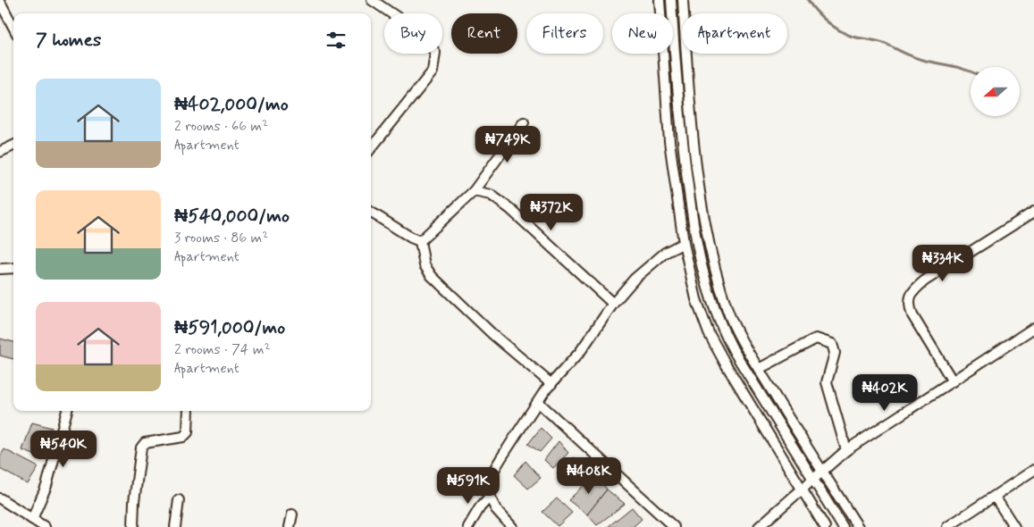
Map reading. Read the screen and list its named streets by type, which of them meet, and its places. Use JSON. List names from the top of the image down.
{
  "north": "left",
  "page": {
    "chip": [
      "Buy",
      "Rent",
      "Filters",
      "New",
      "Apartment"
    ],
    "heading": "7 homes",
    "list": [
      {
        "name": "₦402,000/mo",
        "note": "2 rooms · 66 m² · Apartment"
      },
      {
        "name": "₦540,000/mo",
        "note": "3 rooms · 86 m² · Apartment"
      },
      {
        "name": "₦591,000/mo",
        "note": "2 rooms · 74 m² · Apartment"
      }
    ],
    "price": [
      "₦749K",
      "₦372K",
      "₦334K",
      "₦402K",
      "₦540K",
      "₦408K",
      "₦591K"
    ]
  }
}
